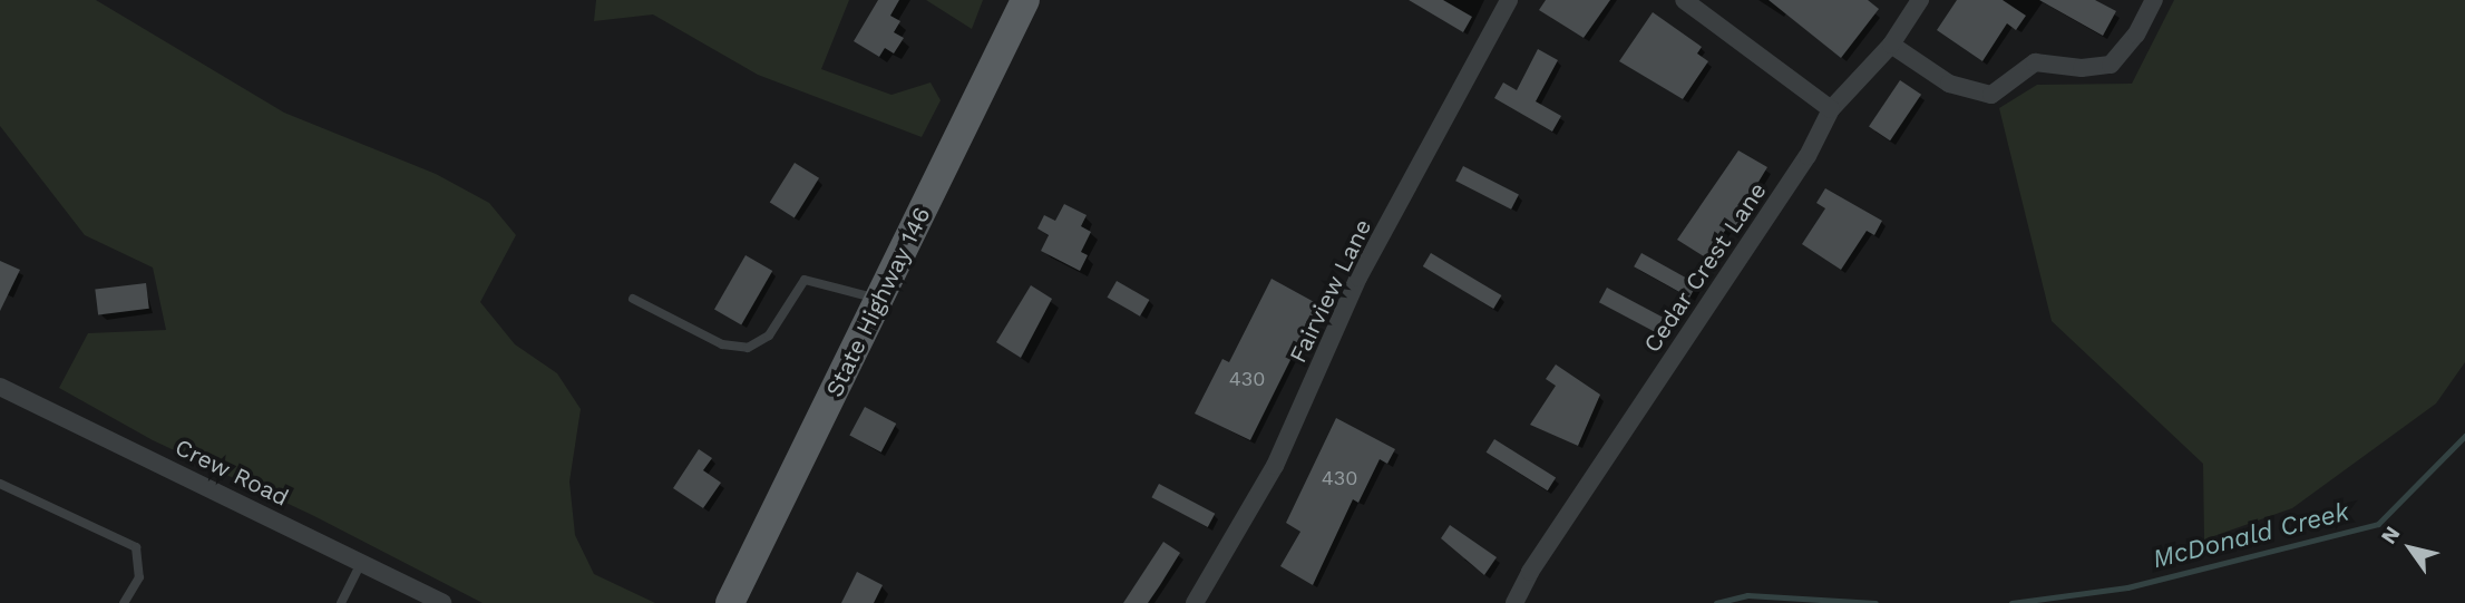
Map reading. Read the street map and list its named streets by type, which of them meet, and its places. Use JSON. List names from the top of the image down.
{
  "streets": {
    "main road": ["State Highway 146"],
    "street": ["Cedar Crest Lane", "Fairview Lane", "Crew Road"]
  },
  "water": ["McDonald Creek"],
  "house_numbers": ["430", "430"],
  "north": "top left"
}
